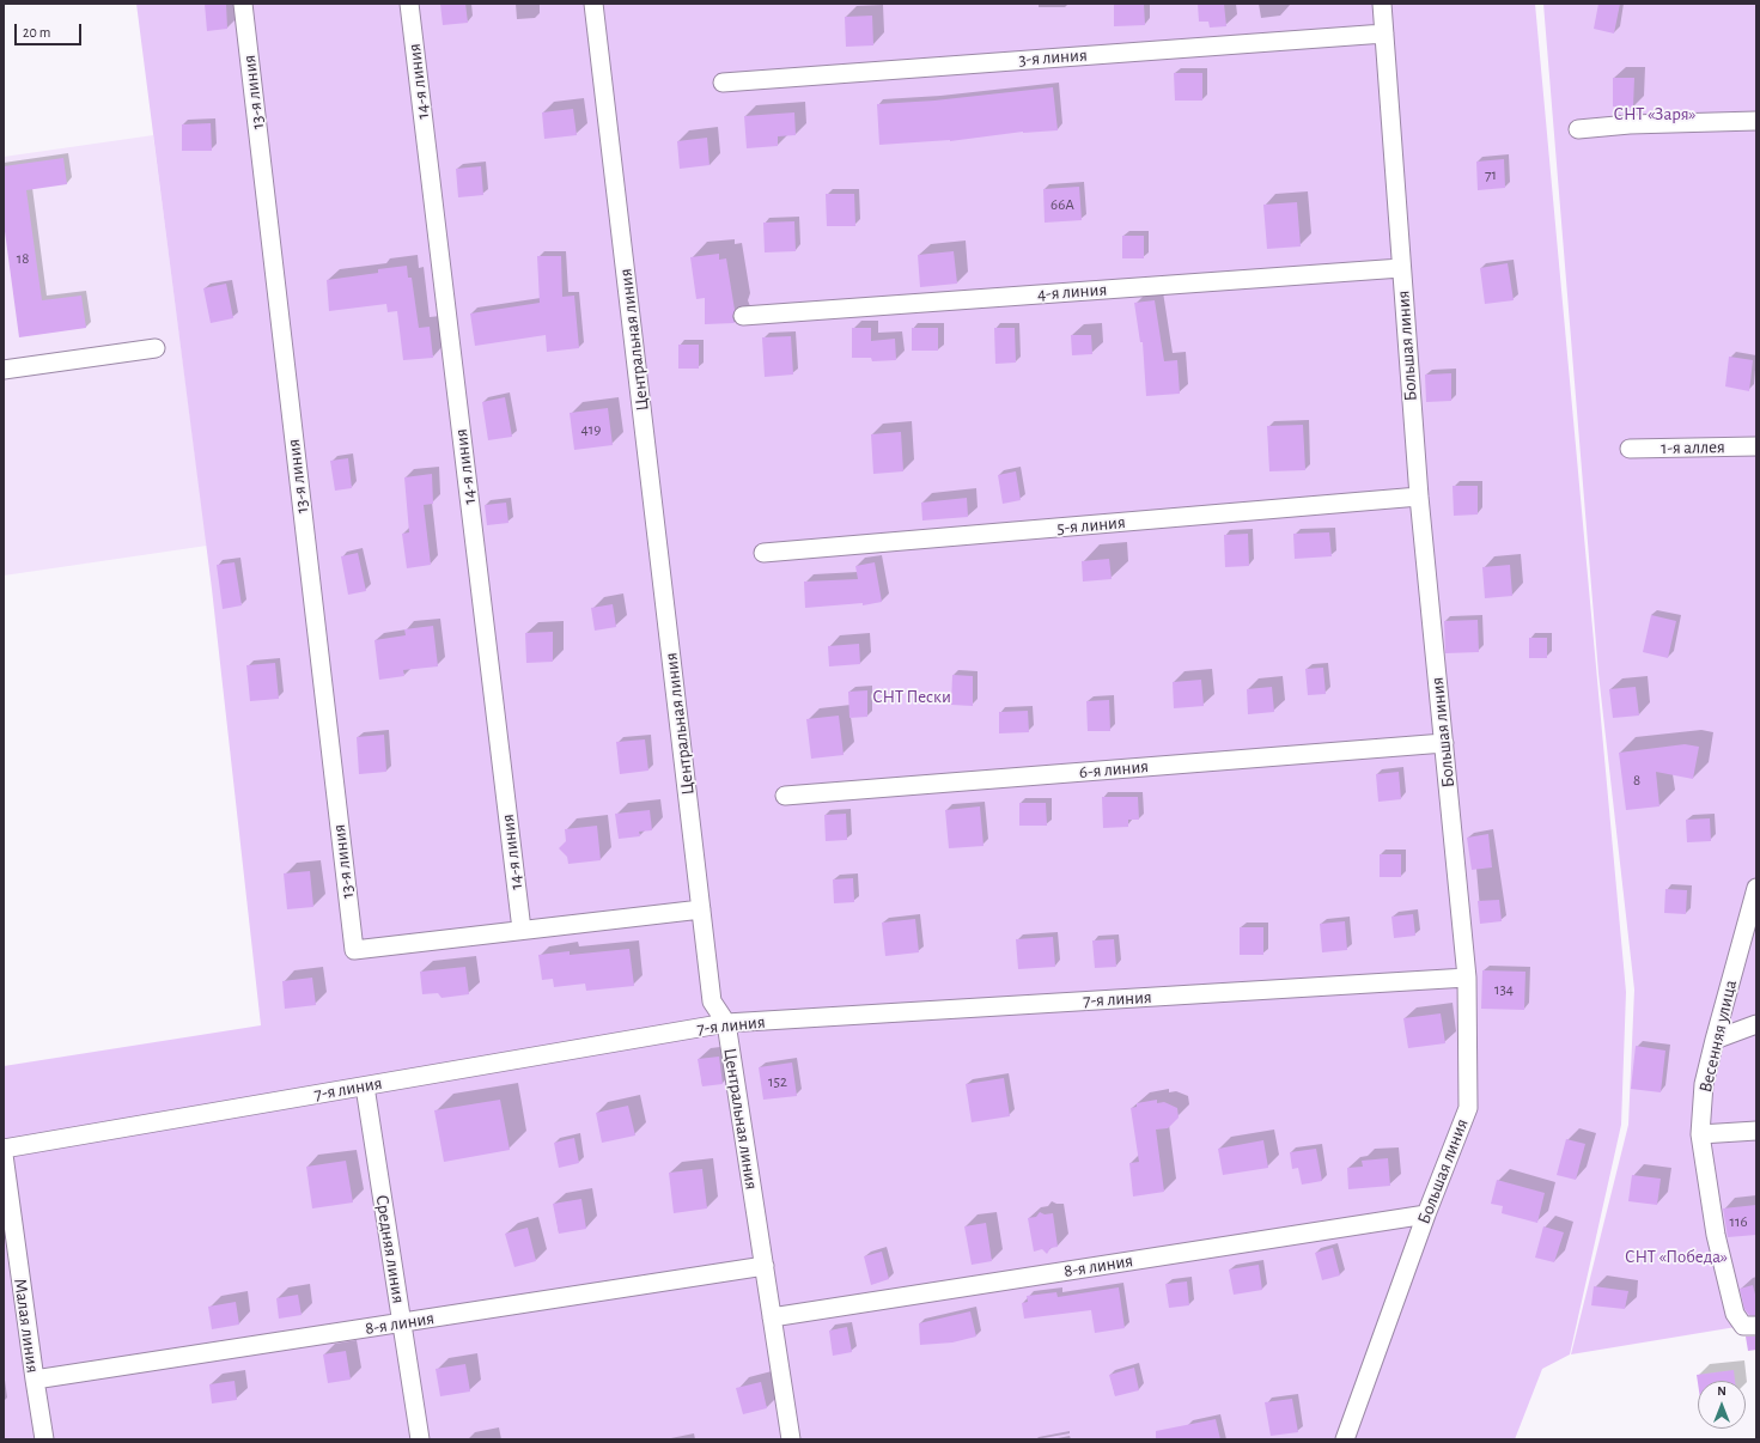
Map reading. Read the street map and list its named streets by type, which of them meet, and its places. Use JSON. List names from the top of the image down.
{
  "streets": {
    "street": [
      "3-я линия",
      "14-я линия",
      "13-я линия",
      "4-я линия",
      "Центральная линия",
      "Большая линия",
      "1-я аллея",
      "5-я линия",
      "6-я линия",
      "7-я линия",
      "Весенняя улица",
      "Средняя линия",
      "8-я линия",
      "Малая линия"
    ]
  },
  "crossings": [
    ["3-я линия", "Большая линия"],
    ["14-я линия", "13-я линия"],
    ["4-я линия", "Большая линия"],
    ["Центральная линия", "7-я линия"],
    ["Центральная линия", "8-я линия"],
    ["Большая линия", "5-я линия"],
    ["Большая линия", "6-я линия"],
    ["Большая линия", "7-я линия"],
    ["Большая линия", "8-я линия"],
    ["7-я линия", "Средняя линия"],
    ["Средняя линия", "8-я линия"],
    ["8-я линия", "Малая линия"]
  ],
  "parks": ["СНТ «Заря»", "СНТ Пески", "СНТ «Победа»"],
  "house_numbers": [
    "71",
    "66А",
    "18",
    "419",
    "8",
    "134",
    "152",
    "116"
  ],
  "scale_bar": "20 m",
  "north": "top"
}
